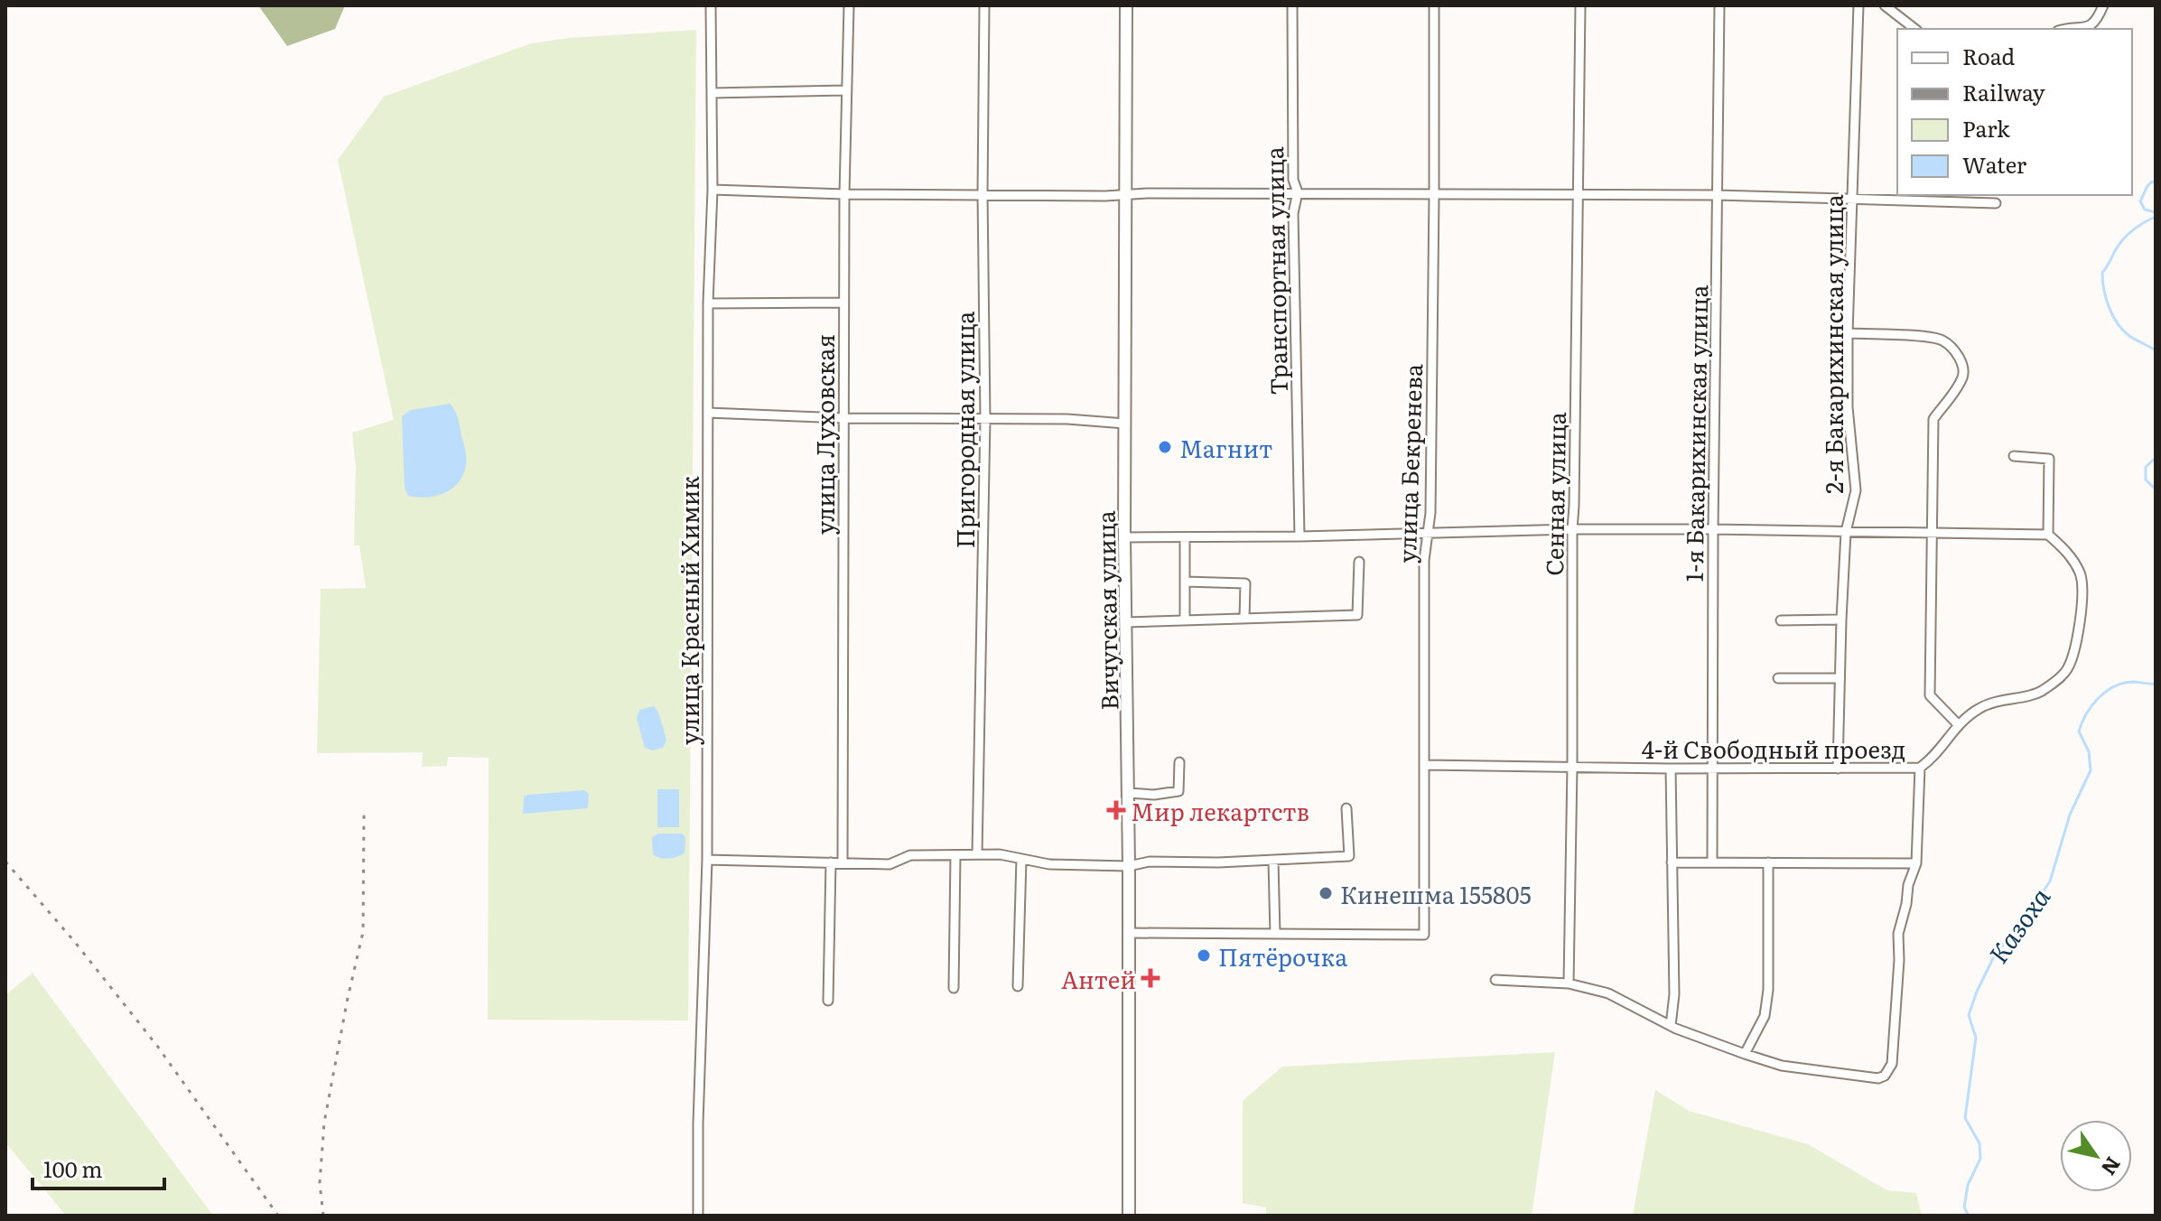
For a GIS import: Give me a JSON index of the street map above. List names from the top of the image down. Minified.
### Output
{"streets":{"main road":["Вичугская улица"],"street":["Транспортная улица","2-я Бакарихинская улица","Пригородная улица","1-я Бакарихинская улица","улица Луховская","улица Бекренева","Сенная улица","улица Красный Химик","4-й Свободный проезд"]},"crossings":[["2-я Бакарихинская улица","4-й Свободный проезд"],["1-я Бакарихинская улица","4-й Свободный проезд"],["улица Бекренева","4-й Свободный проезд"],["Сенная улица","4-й Свободный проезд"]],"water":["Казоха"],"places":{"other":["Магнит","Кинешма 155805","Пятёрочка"],"health":["Мир лекартств","Антей"]},"legend":["Road","Railway","Park","Water"],"scale_bar":"100 m","north":"bottom right"}
